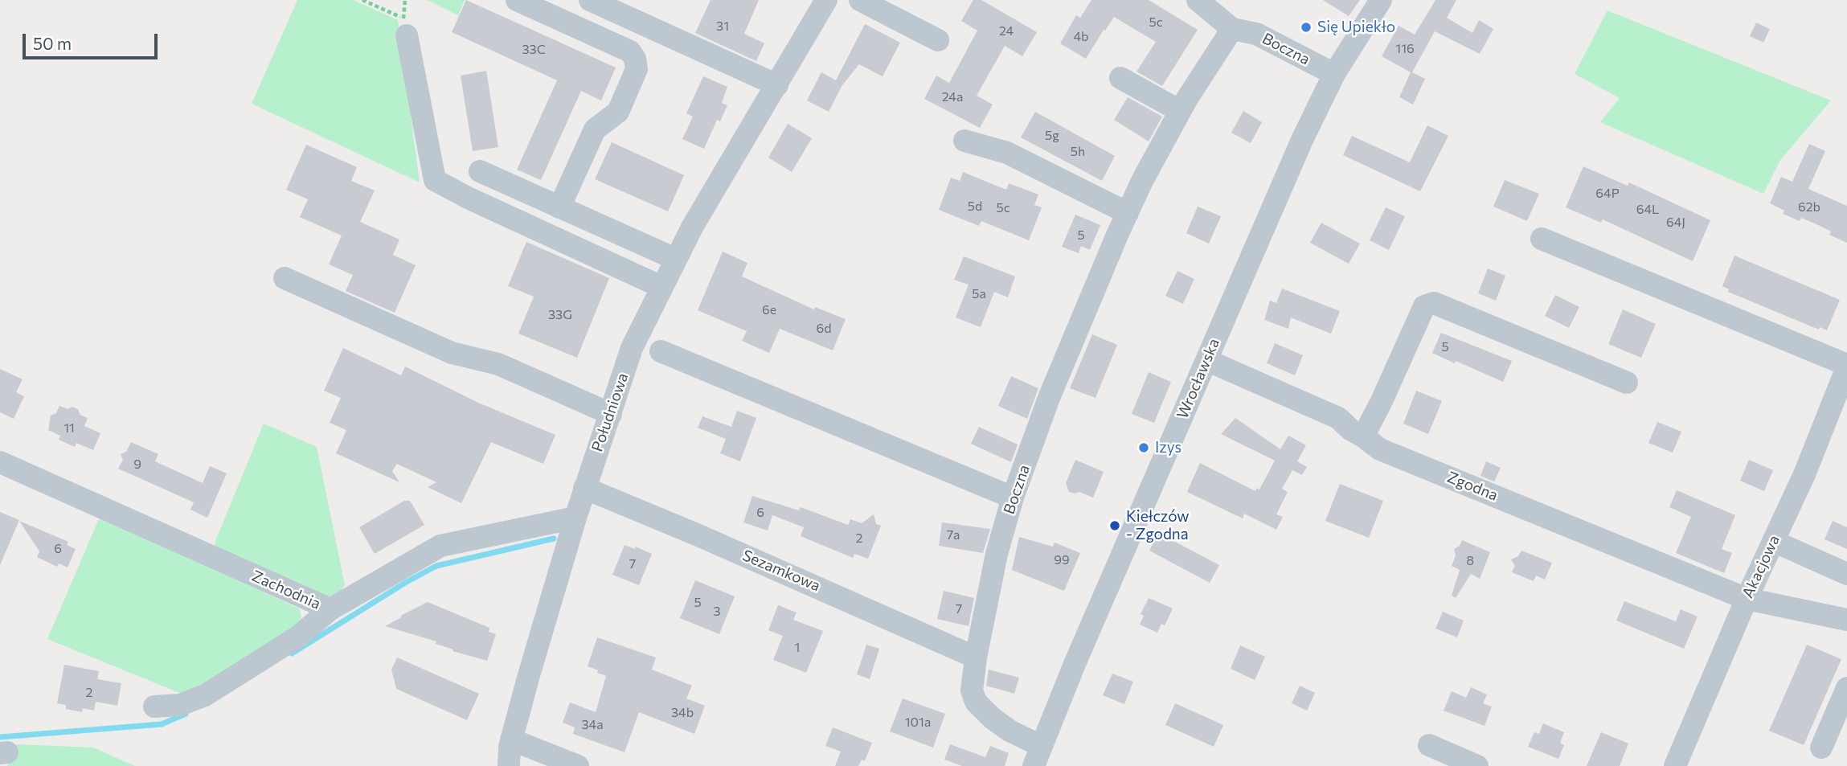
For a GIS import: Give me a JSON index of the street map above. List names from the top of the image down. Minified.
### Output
{"streets":{"street":["Boczna","Wrocławska","Południowa","Zgodna","Akacjowa","Sezamkowa","Zachodnia"]},"crossings":[["Boczna","Wrocławska"],["Boczna","Sezamkowa"],["Wrocławska","Zgodna"],["Południowa","Sezamkowa"],["Południowa","Zachodnia"],["Zgodna","Akacjowa"]],"places":["Się Upiekło","Izys","Kiełczów - Zgodna"],"house_numbers":["5c","31","24","4b","116","33C","24a","5g","5h","64P","5d","62b","5c","64L","64J","5","5a","6e","33G","6d","5","11","9","6","7a","2","6","99","8","7","5","7","3","1","2","34b","101a","34a"],"scale_bar":"50 m"}
